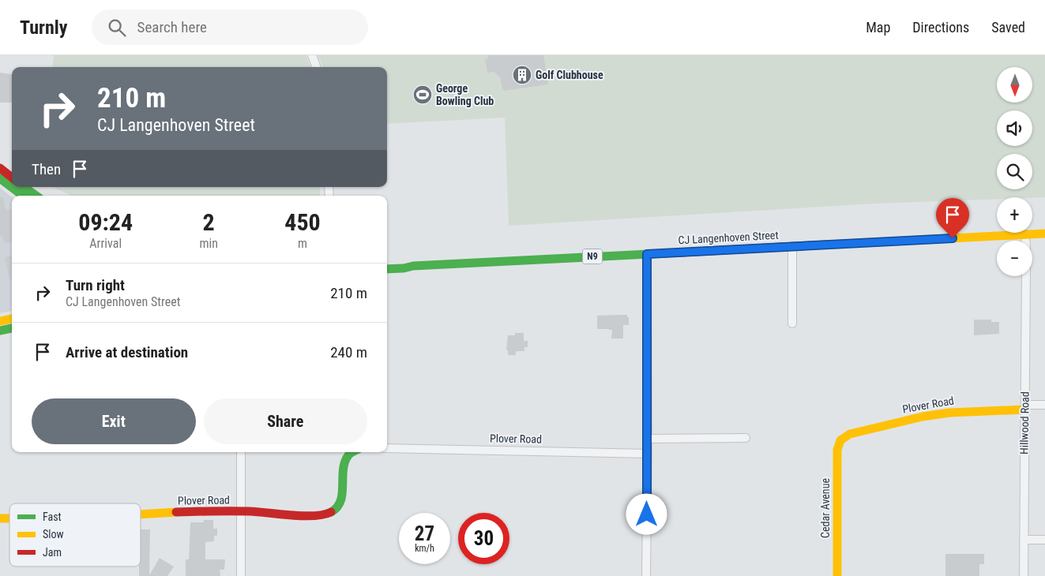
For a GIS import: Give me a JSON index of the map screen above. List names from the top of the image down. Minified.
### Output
{"streets":{"main road":["CJ Langenhoven Street","N9","Plover Road","Cedar Avenue"],"street":["Hillwood Road"]},"crossings":[["Plover Road","Hillwood Road"],["Plover Road","Cedar Avenue"]],"places":{"building":["Golf Clubhouse"],"sports":["George Bowling Club"]},"legend":["Fast","Slow","Jam"],"north":"bottom","page":{"header":"Turnly","search":"Search here","nav":["Map","Directions","Saved"],"map_buttons":["+","−"],"turn":["210 m","CJ Langenhoven Street"],"then":"Then","eta":["09:24","Arrival","2","min","450","m"],"list":[{"name":"Turn right","note":"CJ Langenhoven Street","value":"210 m"},{"name":"Arrive at destination","value":"240 m"}],"buttons":["Exit","Share"],"speed":"27 km/h","limit":"30"}}
